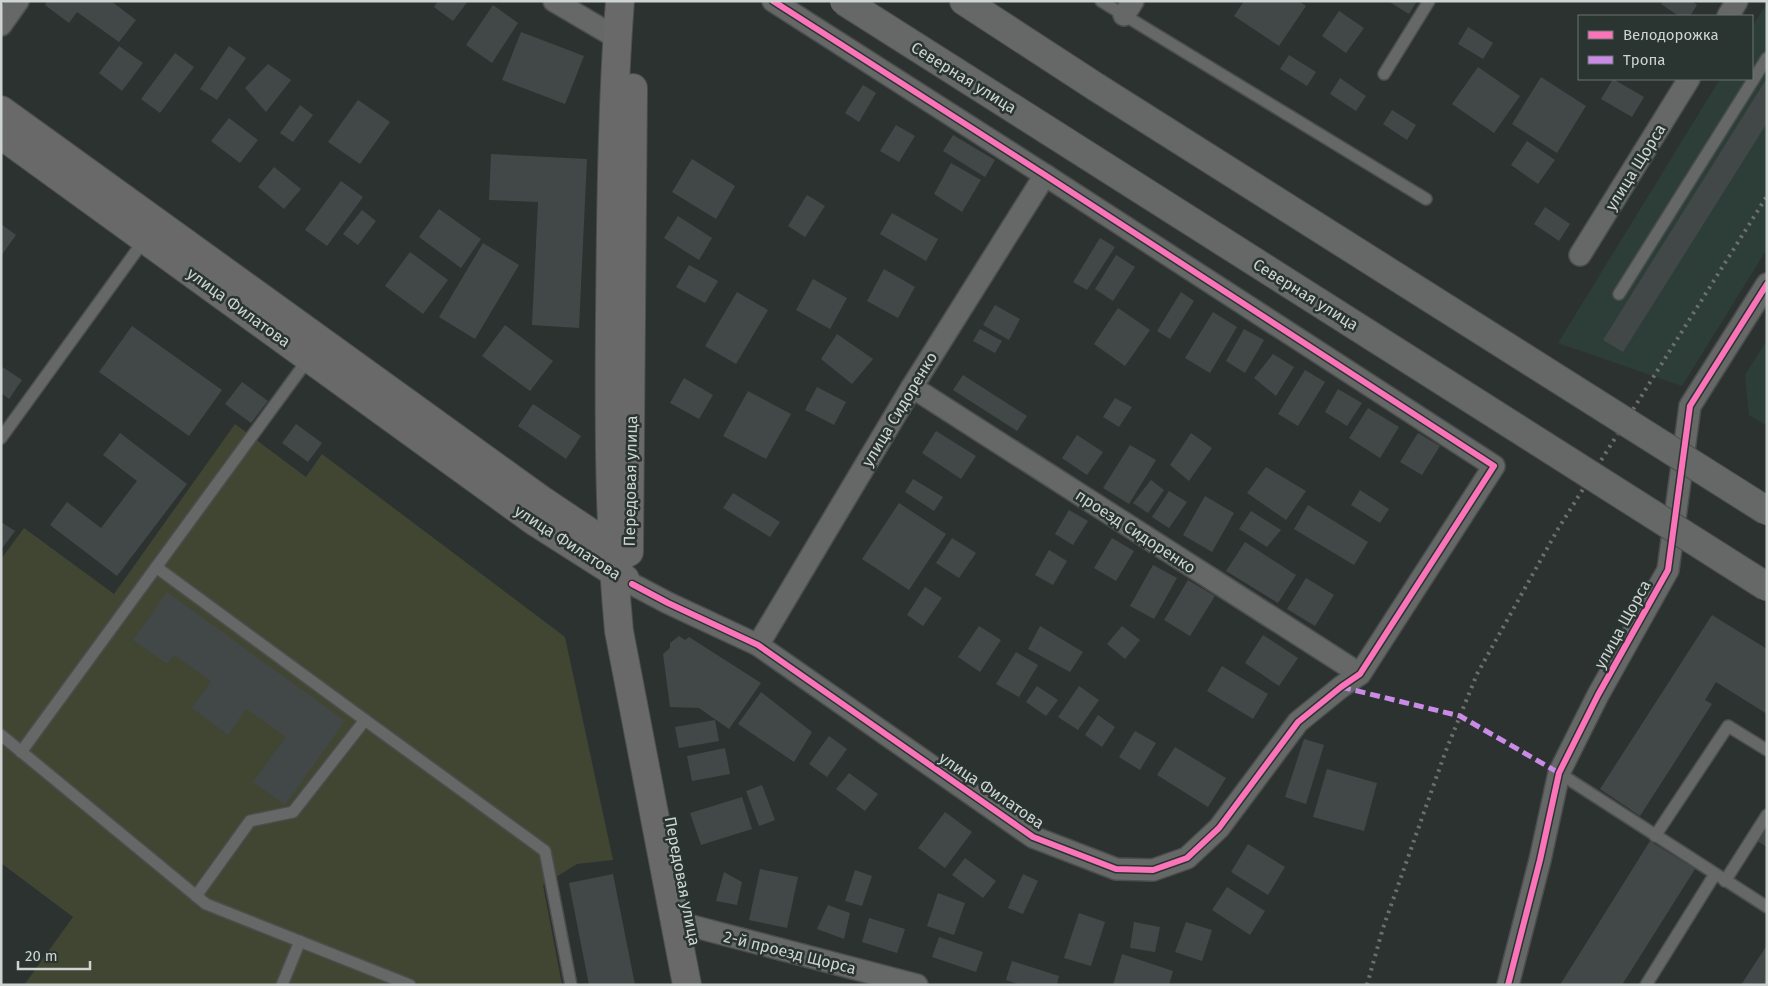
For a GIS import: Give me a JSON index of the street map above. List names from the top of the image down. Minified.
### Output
{"streets":{"main road":["Северная улица","улица Филатова","Передовая улица"],"street":["улица Щорса","улица Сидоренко","проезд Сидоренко","2-й проезд Щорса"]},"crossings":[["улица Филатова","улица Сидоренко"],["улица Филатова","Передовая улица"],["улица Филатова","проезд Сидоренко"],["улица Сидоренко","проезд Сидоренко"],["Передовая улица","2-й проезд Щорса"]],"legend":["Велодорожка","Тропа"],"scale_bar":"20 m"}
